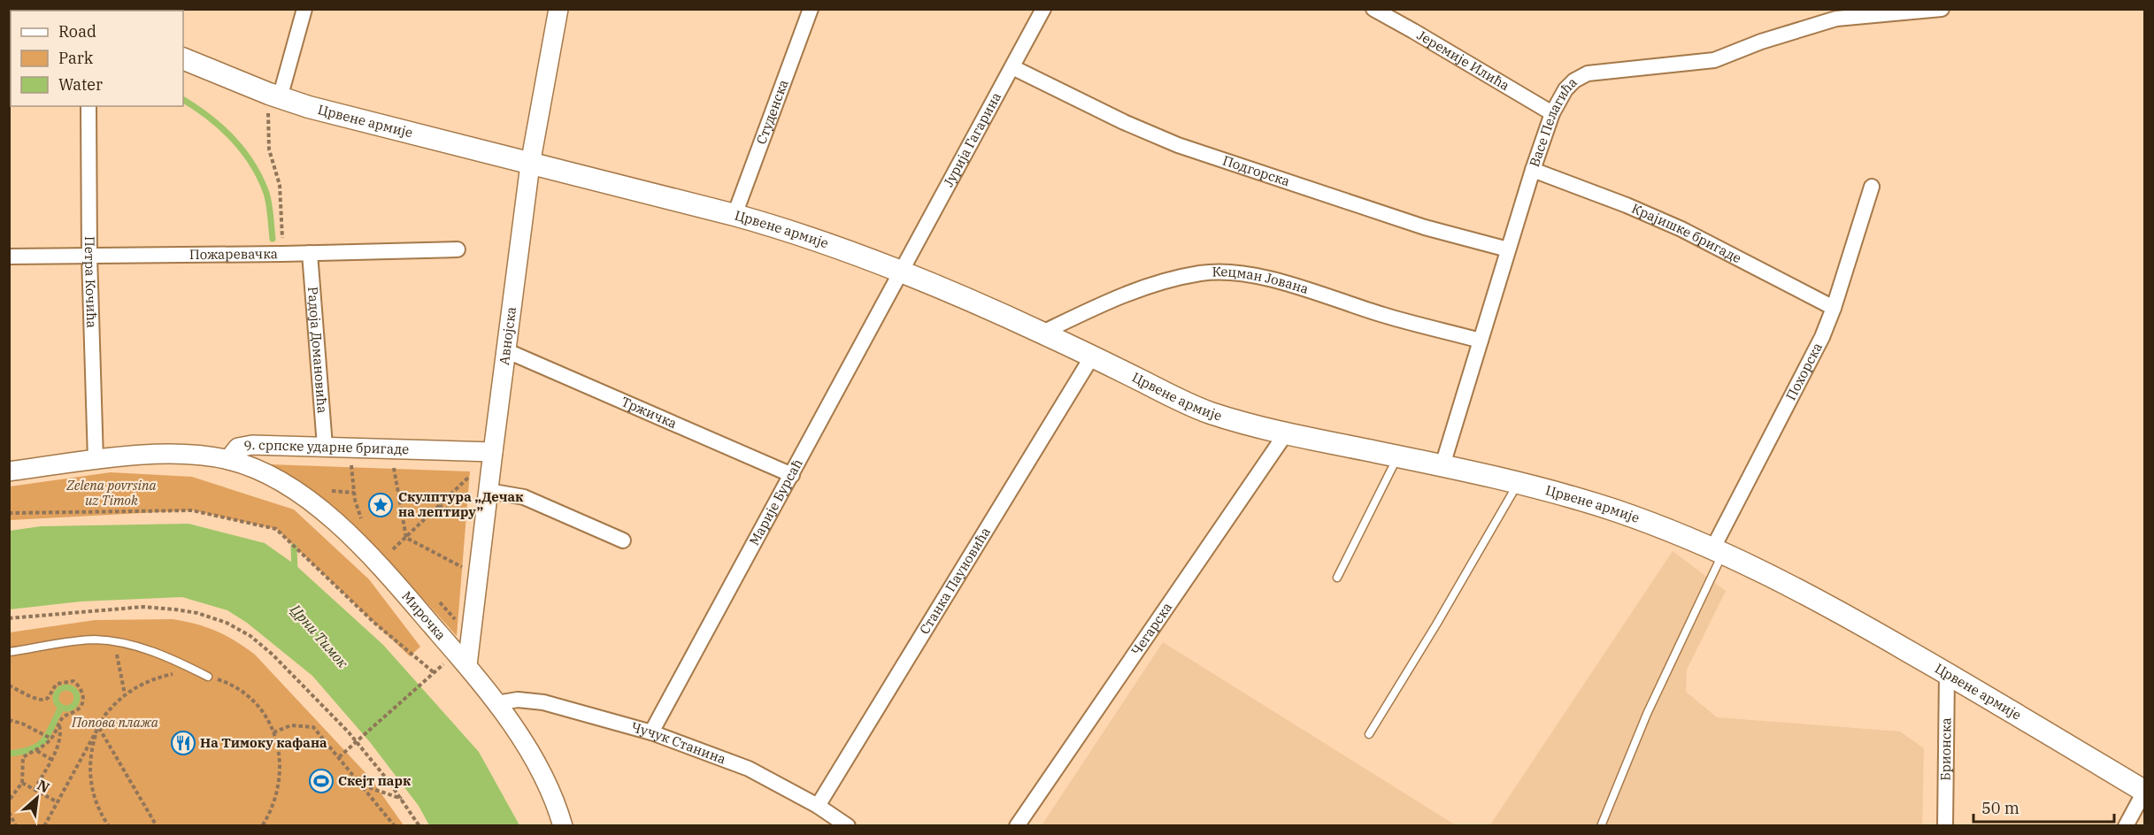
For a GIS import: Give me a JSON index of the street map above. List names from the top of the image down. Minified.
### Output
{"streets":{"main road":["Црвене армије"],"street":["Јеремије Илића","Студенска","Васе Пелагића","Јурија Гагарина","Подгорска","Крајишке бригаде","Пожаревачка","Петра Кочића","Кецман Јована","Авнојска","Радоја Домановића","Похорска","Тржичка","9. српске ударне бригаде","Марије Бурсаћ","Станка Пауновића","Мирочка","Чегарска","Чучук Станина","Брионска"]},"crossings":[["Јеремије Илића","Васе Пелагића"],["Студенска","Црвене армије"],["Црвене армије","Васе Пелагића"],["Црвене армије","Јурија Гагарина"],["Црвене армије","Кецман Јована"],["Црвене армије","Авнојска"],["Црвене армије","Похорска"],["Црвене армије","Марије Бурсаћ"],["Црвене армије","Станка Пауновића"],["Црвене армије","Чегарска"],["Црвене армије","Брионска"],["Васе Пелагића","Подгорска"],["Васе Пелагића","Крајишке бригаде"],["Васе Пелагића","Кецман Јована"],["Јурија Гагарина","Подгорска"],["Јурија Гагарина","Марије Бурсаћ"],["Крајишке бригаде","Похорска"],["Пожаревачка","Петра Кочића"],["Пожаревачка","Радоја Домановића"],["Петра Кочића","9. српске ударне бригаде"],["Авнојска","Тржичка"],["Авнојска","9. српске ударне бригаде"],["Авнојска","Мирочка"],["Радоја Домановића","9. српске ударне бригаде"],["Тржичка","Марије Бурсаћ"],["9. српске ударне бригаде","Мирочка"],["Марије Бурсаћ","Чучук Станина"],["Станка Пауновића","Чучук Станина"],["Мирочка","Чучук Станина"]],"water":["Црни Тимок"],"parks":["Zelena povrsina uz Timok","Попова плажа"],"places":{"place":["Скулптура „Дечак на лептиру”"],"restaurant":["На Тимоку кафана"],"sports":["Скејт парк"]},"legend":["Road","Park","Water"],"scale_bar":"50 m","north":"top right"}
